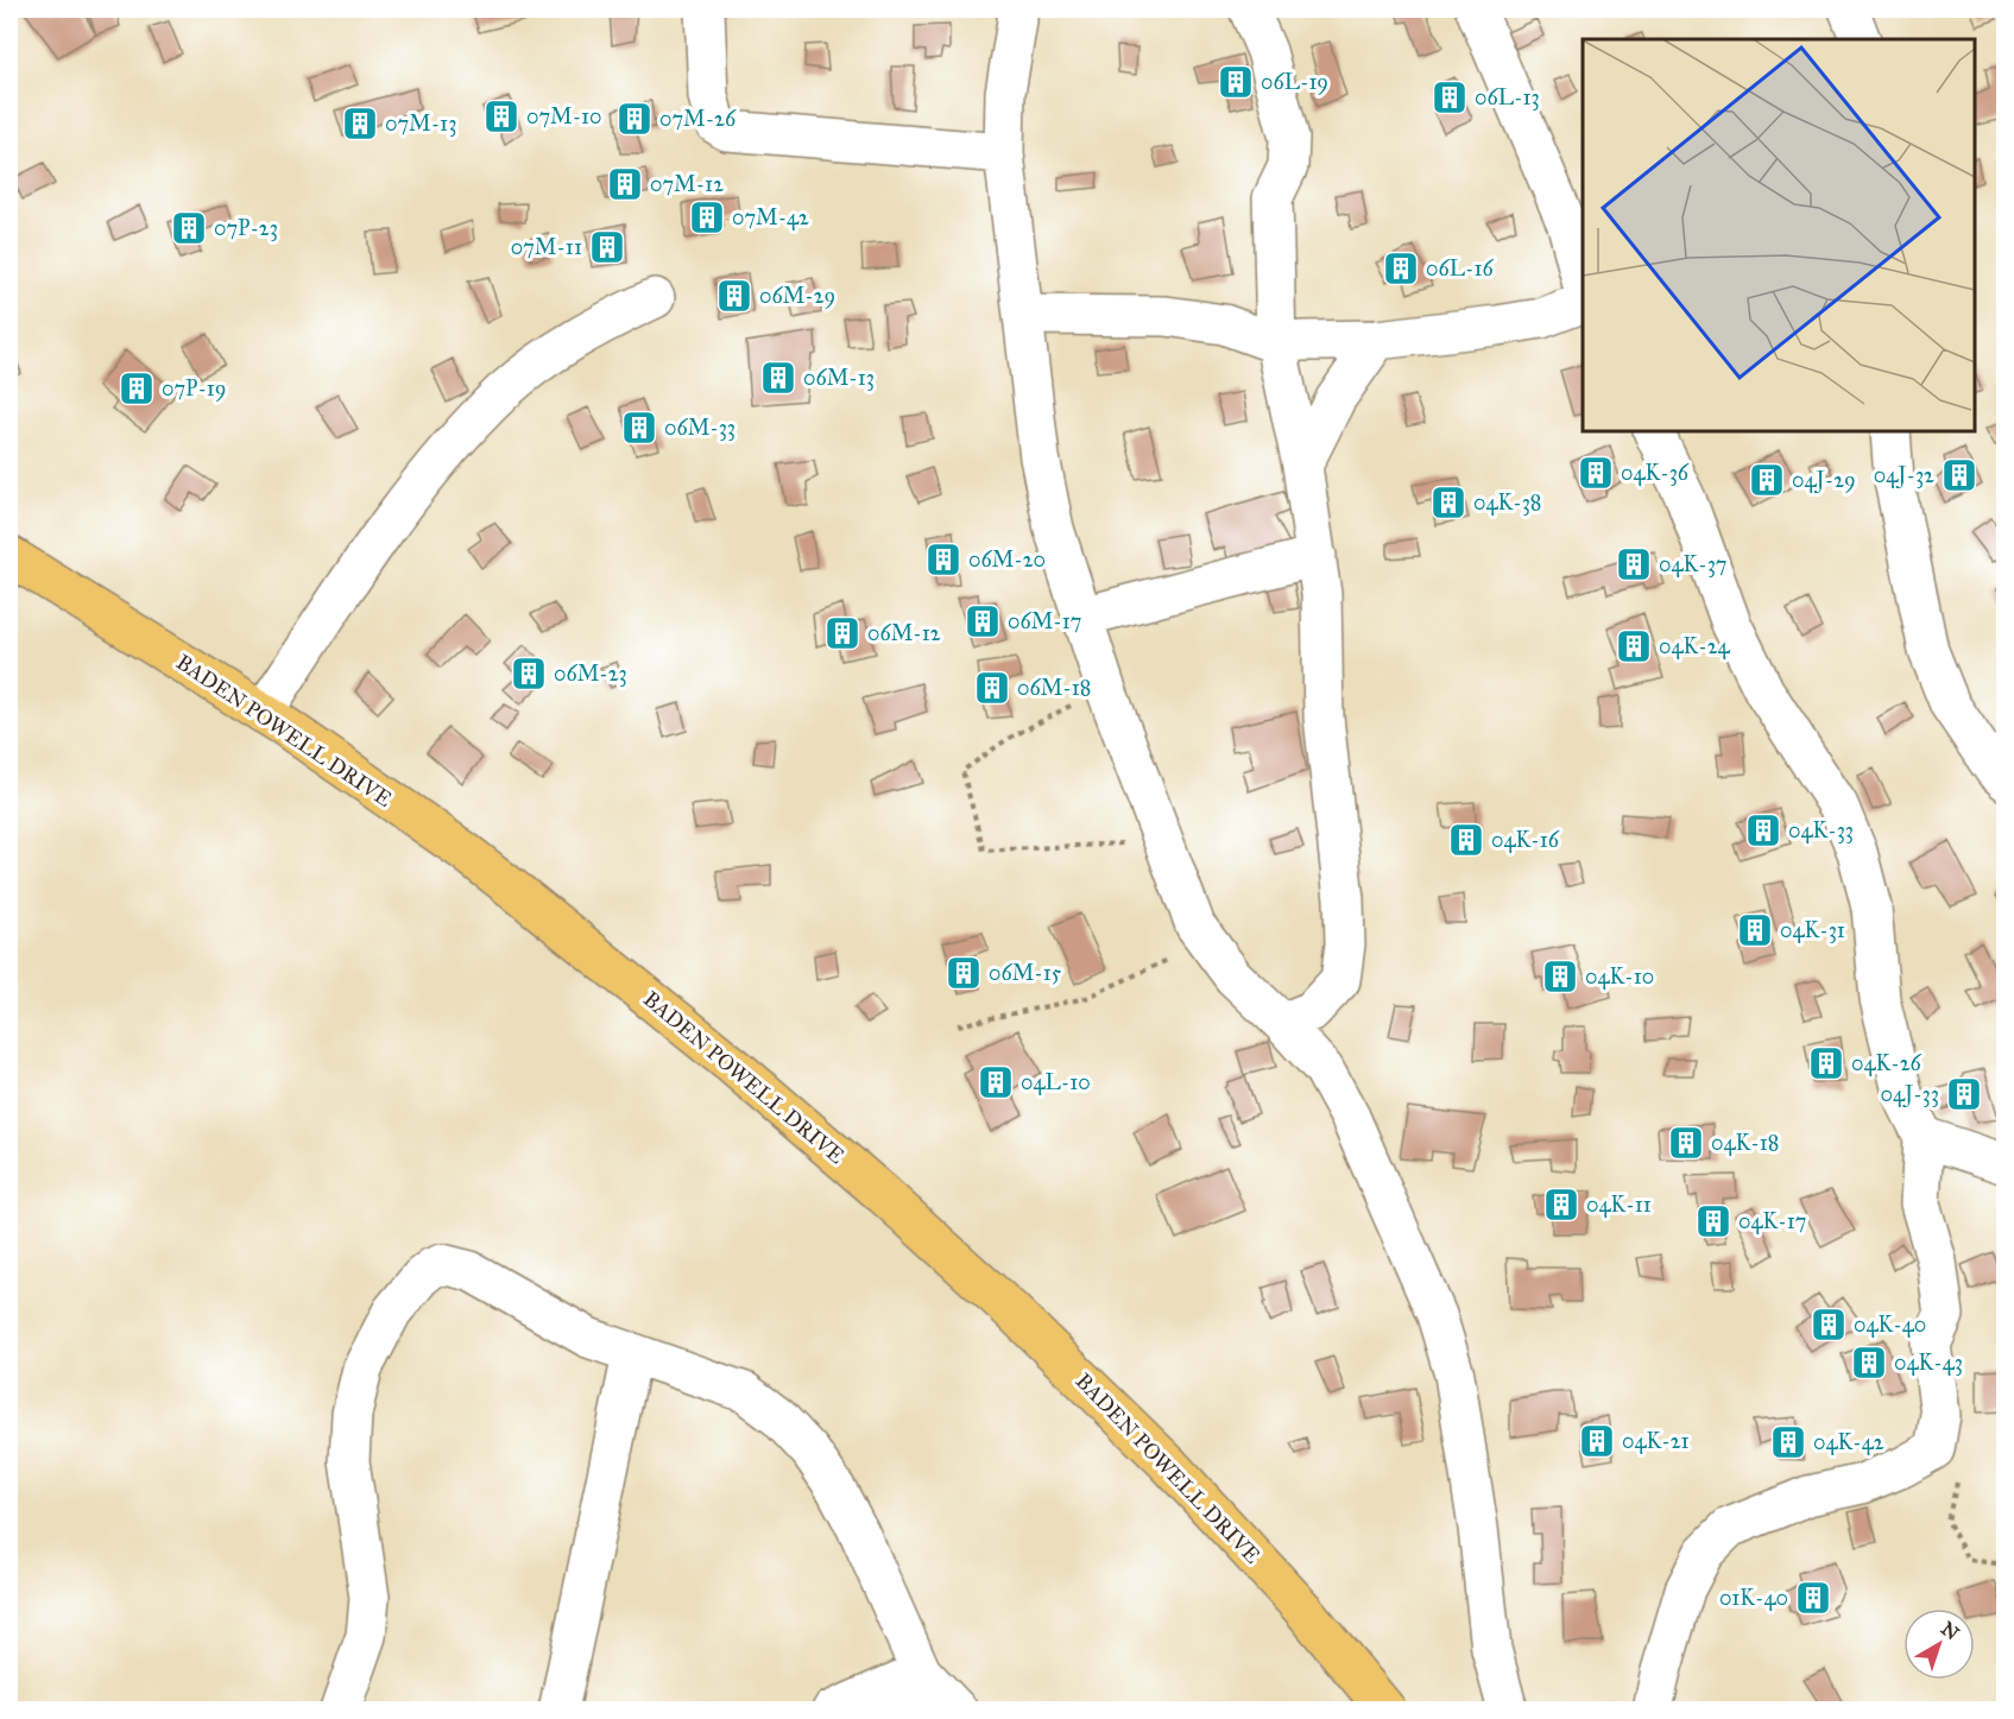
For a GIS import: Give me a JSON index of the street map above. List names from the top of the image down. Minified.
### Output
{"streets":{"main road":["BADEN POWELL DRIVE"]},"places":{"building":["06L-19","06L-13","07M-10","07M-26","07M-13","07M-12","07M-42","07P-23","07M-11","06L-16","06M-29","06M-13","07P-19","06M-33","04K-36","04J-32","04J-29","04K-38","06M-20","04K-37","06M-17","06M-12","04K-24","06M-23","06M-18","04K-33","04K-16","04K-31","06M-15","04K-10","04K-26","04L-10","04J-33","04K-18","04K-11","04K-17","04K-40","04K-43","04K-21","04K-42","01K-40"]},"north":"top right"}
